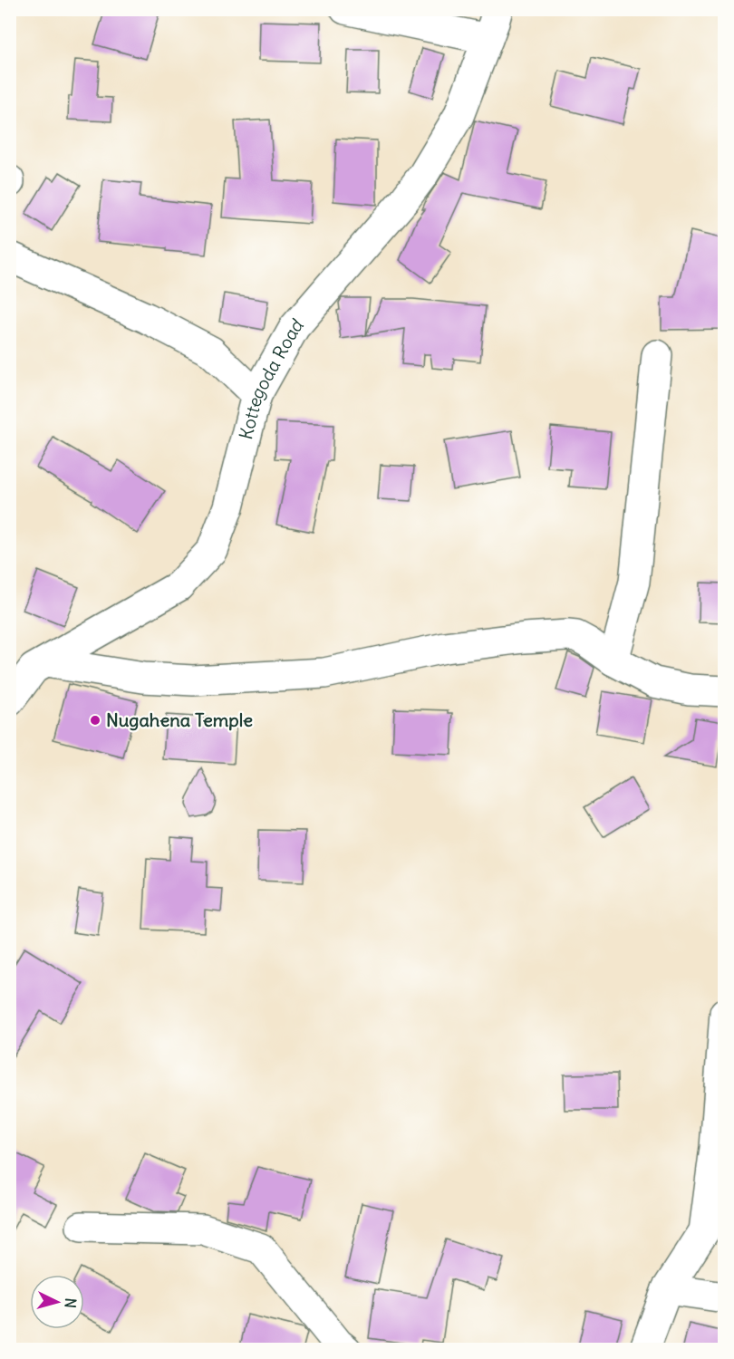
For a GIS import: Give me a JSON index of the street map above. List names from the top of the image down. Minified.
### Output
{"streets":{"street":["Kottegoda Road"]},"places":["Nugahena Temple"],"north":"right"}
